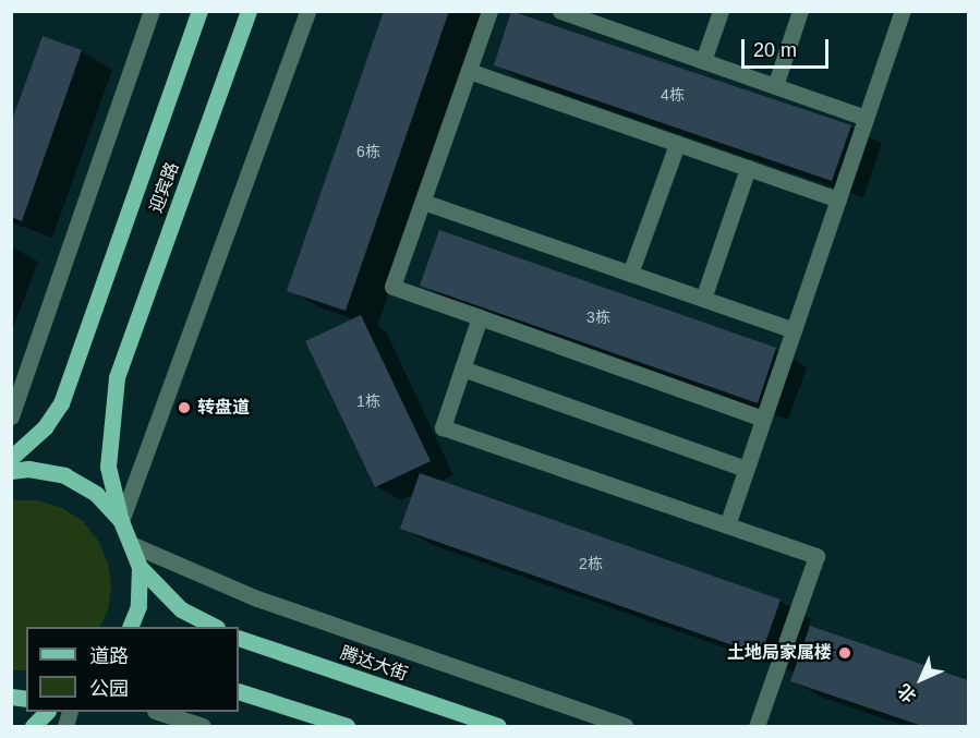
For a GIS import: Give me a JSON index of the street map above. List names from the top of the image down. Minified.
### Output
{"streets":{"main road":["迎宾路","腾达大街"]},"places":["转盘道","土地局家属楼"],"house_numbers":["4栋","6栋","3栋","1栋","2栋"],"legend":["道路","公园"],"scale_bar":"20 m","north":"bottom left"}
